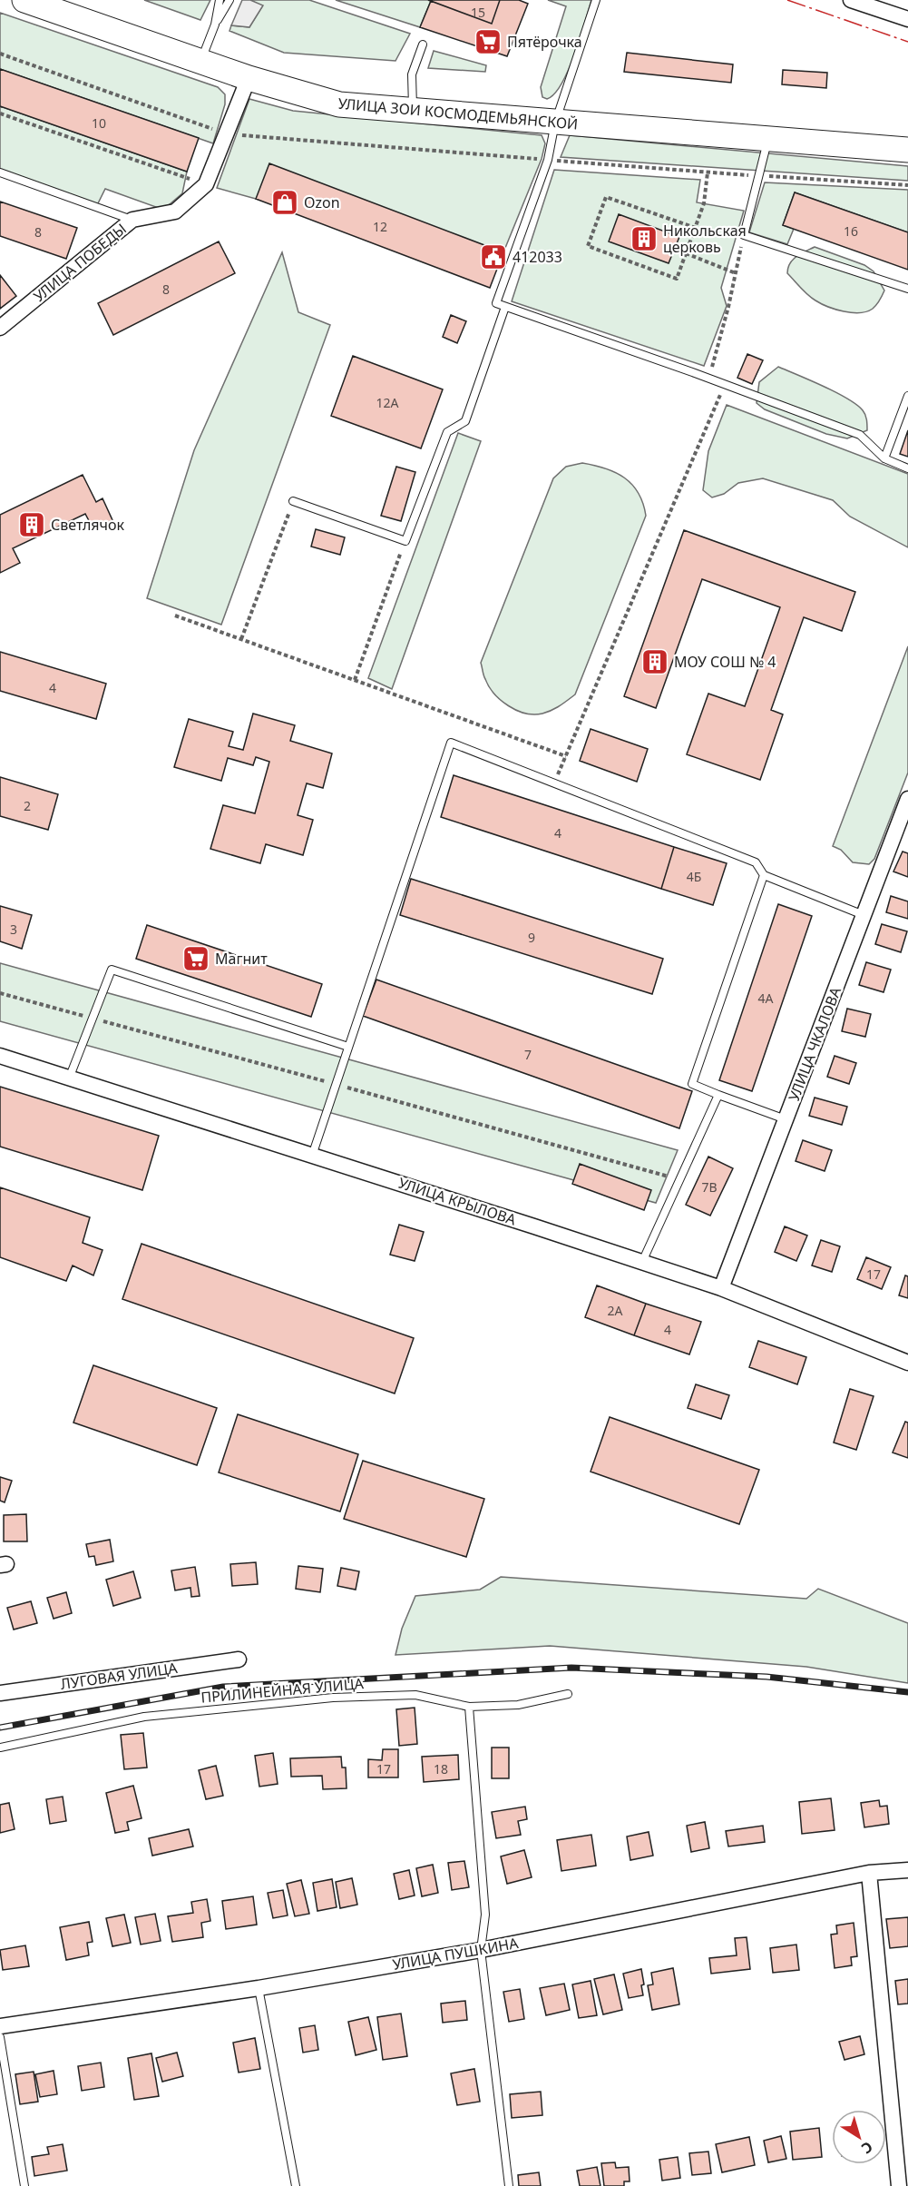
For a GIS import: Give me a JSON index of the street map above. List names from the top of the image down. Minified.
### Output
{"streets":{"main road":["УЛИЦА ЗОИ КОСМОДЕМЬЯНСКОЙ"],"street":["УЛИЦА ПОБЕДЫ","УЛИЦА ЧКАЛОВА","УЛИЦА КРЫЛОВА","ЛУГОВАЯ УЛИЦА","УЛИЦА ПУШКИНА"],"lane":["ПРИЛИНЕЙНАЯ УЛИЦА"]},"crossings":[["УЛИЦА ЗОИ КОСМОДЕМЬЯНСКОЙ","УЛИЦА ПОБЕДЫ"],["УЛИЦА ЧКАЛОВА","УЛИЦА КРЫЛОВА"]],"places":{"supermarket":["Пятёрочка","Магнит"],"shop":["Ozon"],"building":["Никольская церковь","Светлячок","МОУ СОШ № 4"],"public building":["412033"]},"house_numbers":["15","10","12","16","8","8","12А","4","2","4","4Б","3","9","4А","7","7В","17","2А","4","17","18"],"north":"bottom right"}
